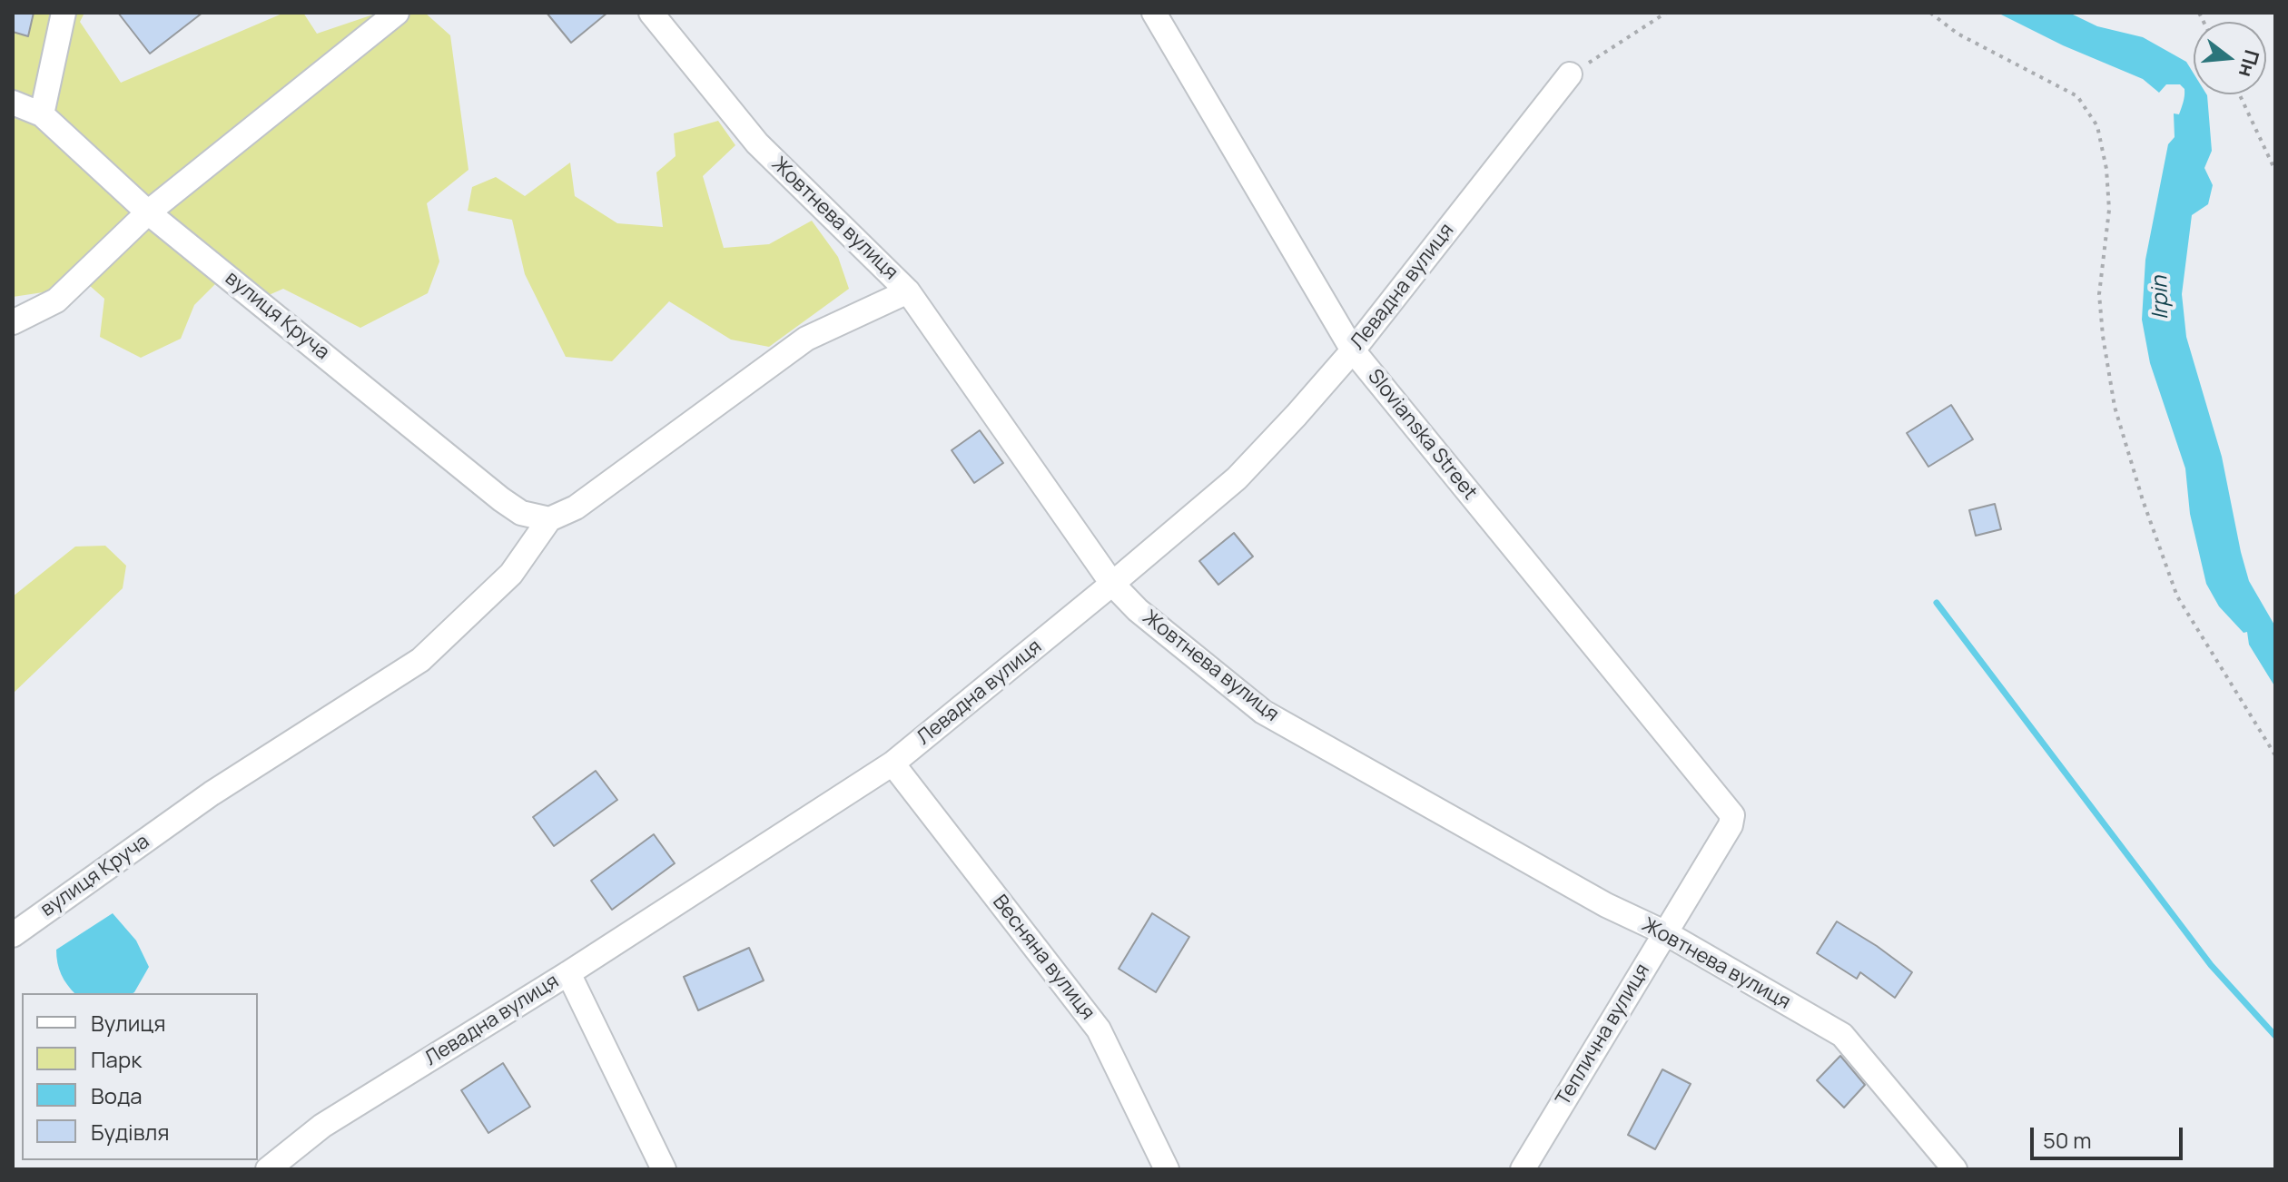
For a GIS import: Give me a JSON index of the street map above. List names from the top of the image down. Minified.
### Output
{"streets":{"street":["Жовтнева вулиця","Левадна вулиця","вулиця Круча","Slovianska Street","Весняна вулиця","Теплична вулиця"]},"crossings":[["Жовтнева вулиця","Левадна вулиця"],["Жовтнева вулиця","вулиця Круча"],["Жовтнева вулиця","Теплична вулиця"],["Левадна вулиця","Slovianska Street"],["Левадна вулиця","Весняна вулиця"],["Slovianska Street","Теплична вулиця"]],"water":["Irpin"],"legend":["Вулиця","Парк","Вода","Будівля"],"scale_bar":"50 m","north":"right"}
